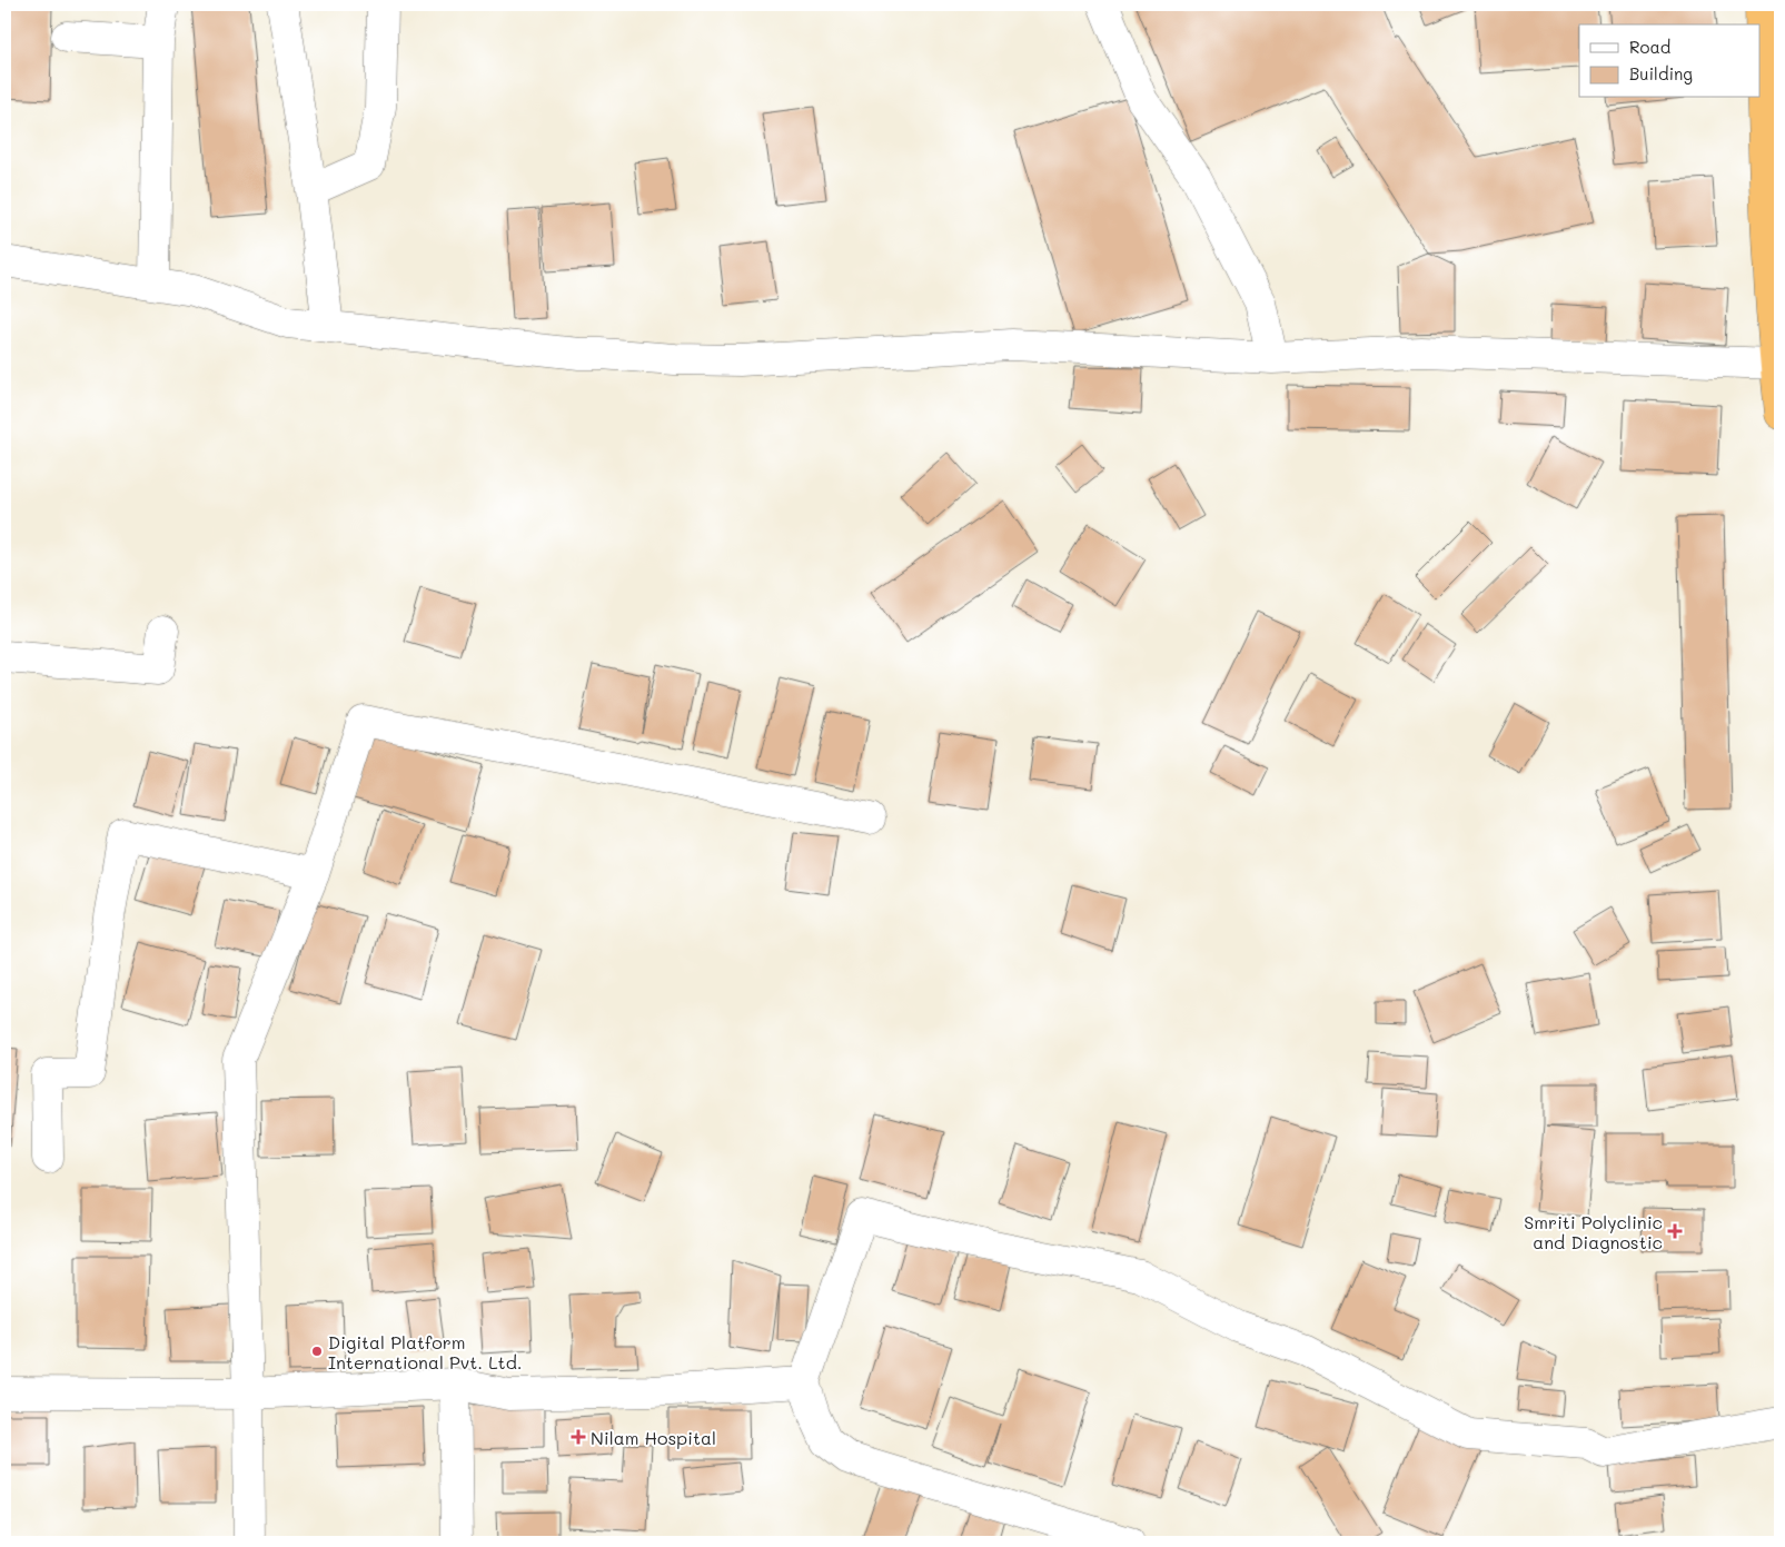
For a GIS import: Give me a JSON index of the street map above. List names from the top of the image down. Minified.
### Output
{"places":{"health":["Smriti Polyclinic and Diagnostic","Nilam Hospital"],"other":["Digital Platform International Pvt. Ltd."]},"legend":["Road","Building"]}
